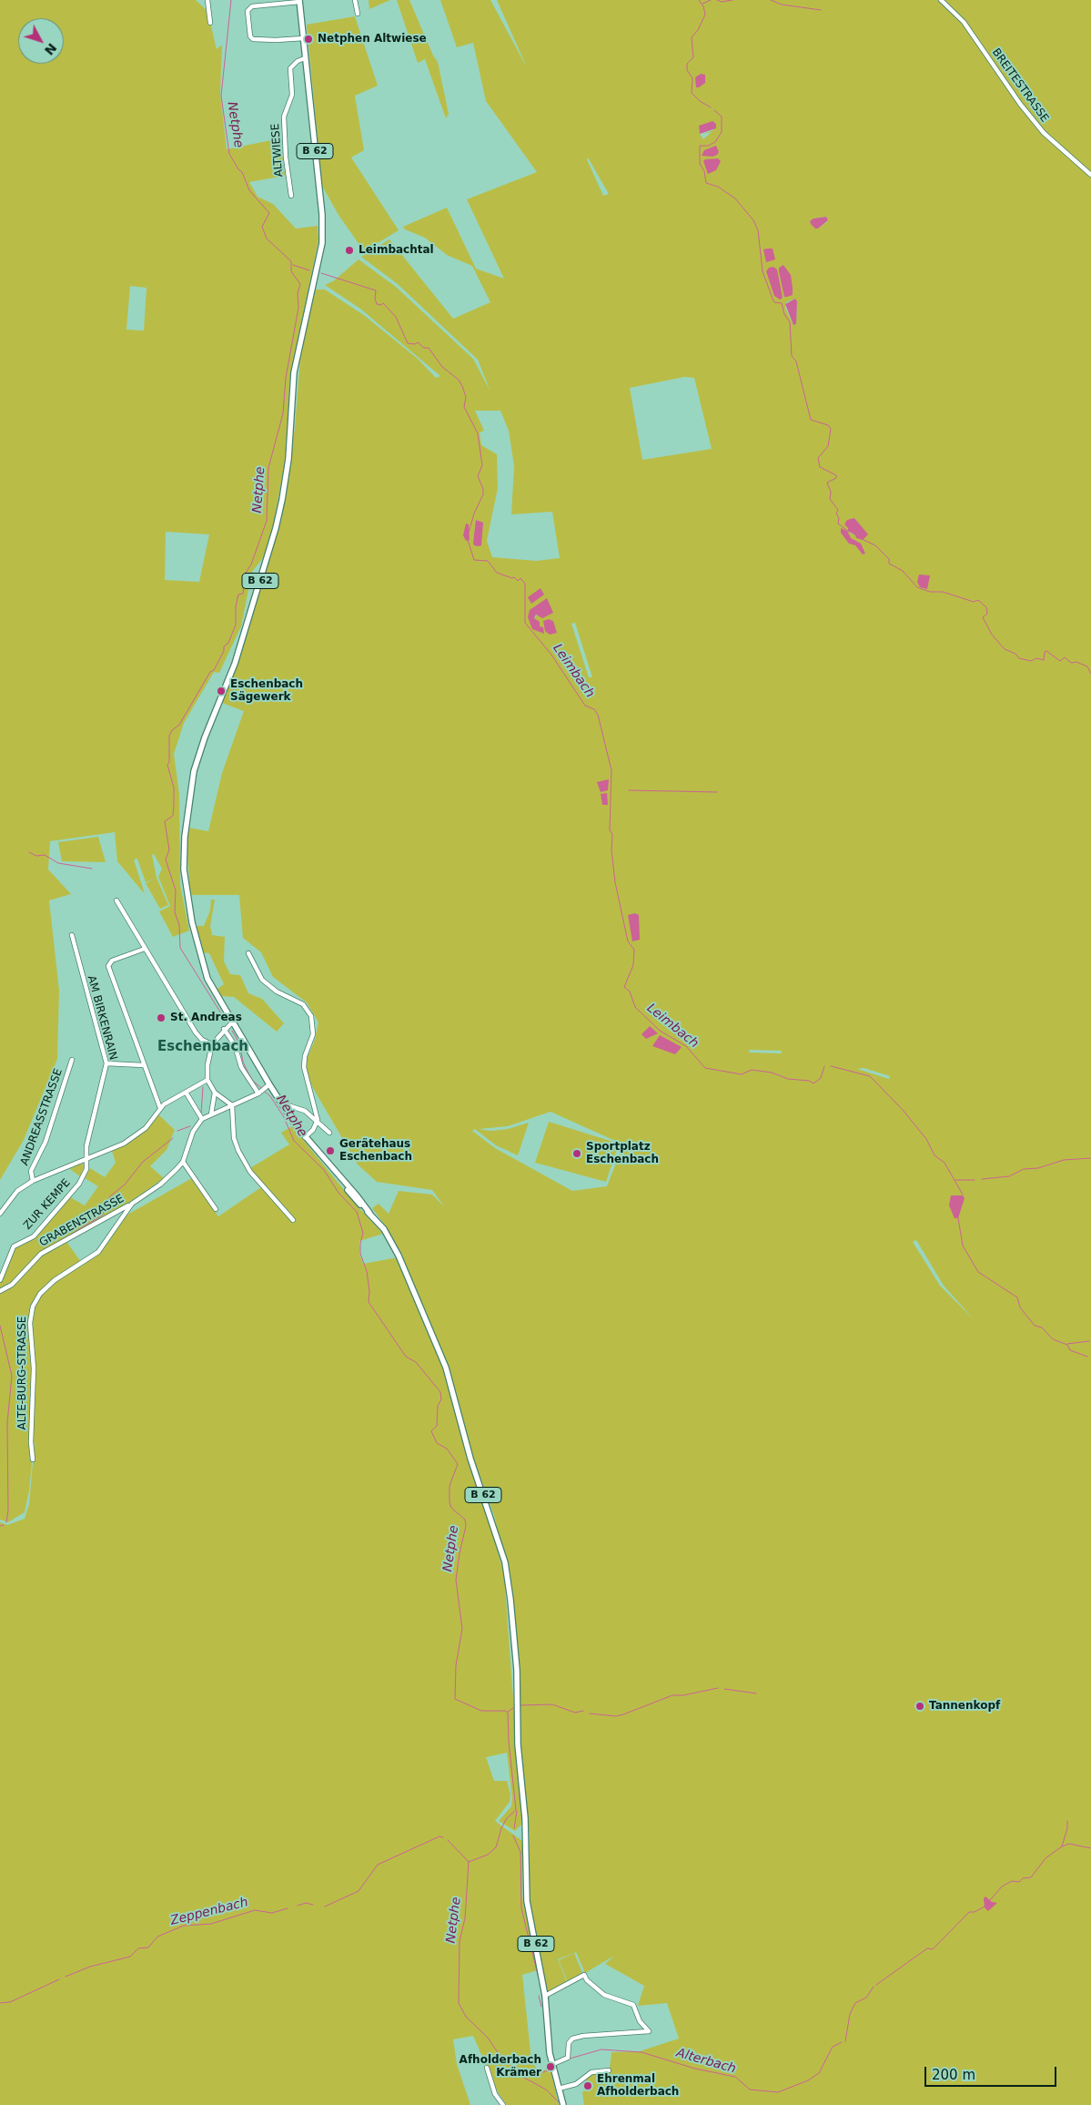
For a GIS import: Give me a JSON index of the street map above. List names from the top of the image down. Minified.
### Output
{"streets":{"main road":["B 62"],"street":["BREITESTRASSE","ALTWIESE","AM BIRKENRAIN","ANDREASSTRASSE","ZUR KEMPE","GRABENSTRASSE","ALTE-BURG-STRASSE"]},"crossings":[["ALTWIESE","B 62"],["AM BIRKENRAIN","ZUR KEMPE"],["GRABENSTRASSE","ALTE-BURG-STRASSE"]],"districts":["Eschenbach"],"water":["Netphe","Leimbach","Zeppenbach","Alterbach"],"places":["Netphen Altwiese","Leimbachtal","Eschenbach Sägewerk","St. Andreas","Gerätehaus Eschenbach","Sportplatz Eschenbach","Tannenkopf","Afholderbach Krämer","Ehrenmal Afholderbach"],"scale_bar":"200 m","north":"bottom right"}
